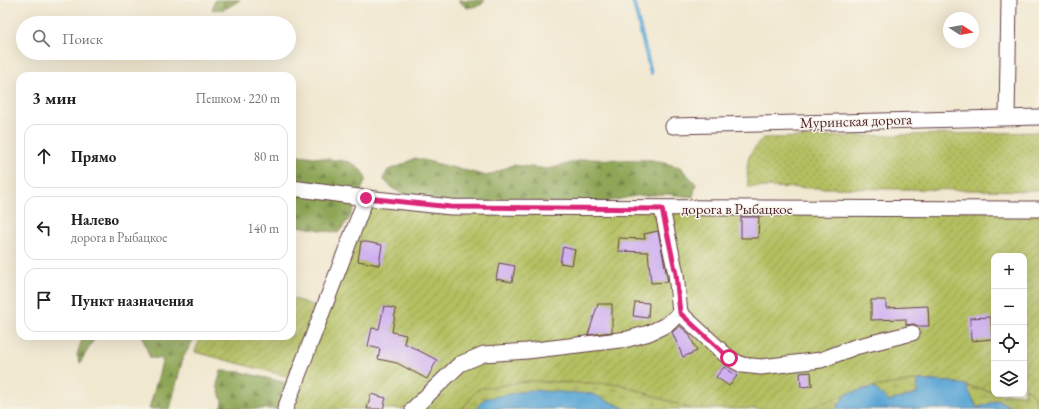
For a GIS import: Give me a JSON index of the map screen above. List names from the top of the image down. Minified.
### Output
{"streets":{"street":["Муринская дорога","дорога в Рыбацкое"]},"north":"right","page":{"search":"Поиск","heading":["3 мин","Пешком · 220 m"],"list":[["Прямо","80 m"],["Налево","дорога в Рыбацкое","140 m"],"Пункт назначения"],"map_buttons":["+","−"]}}
